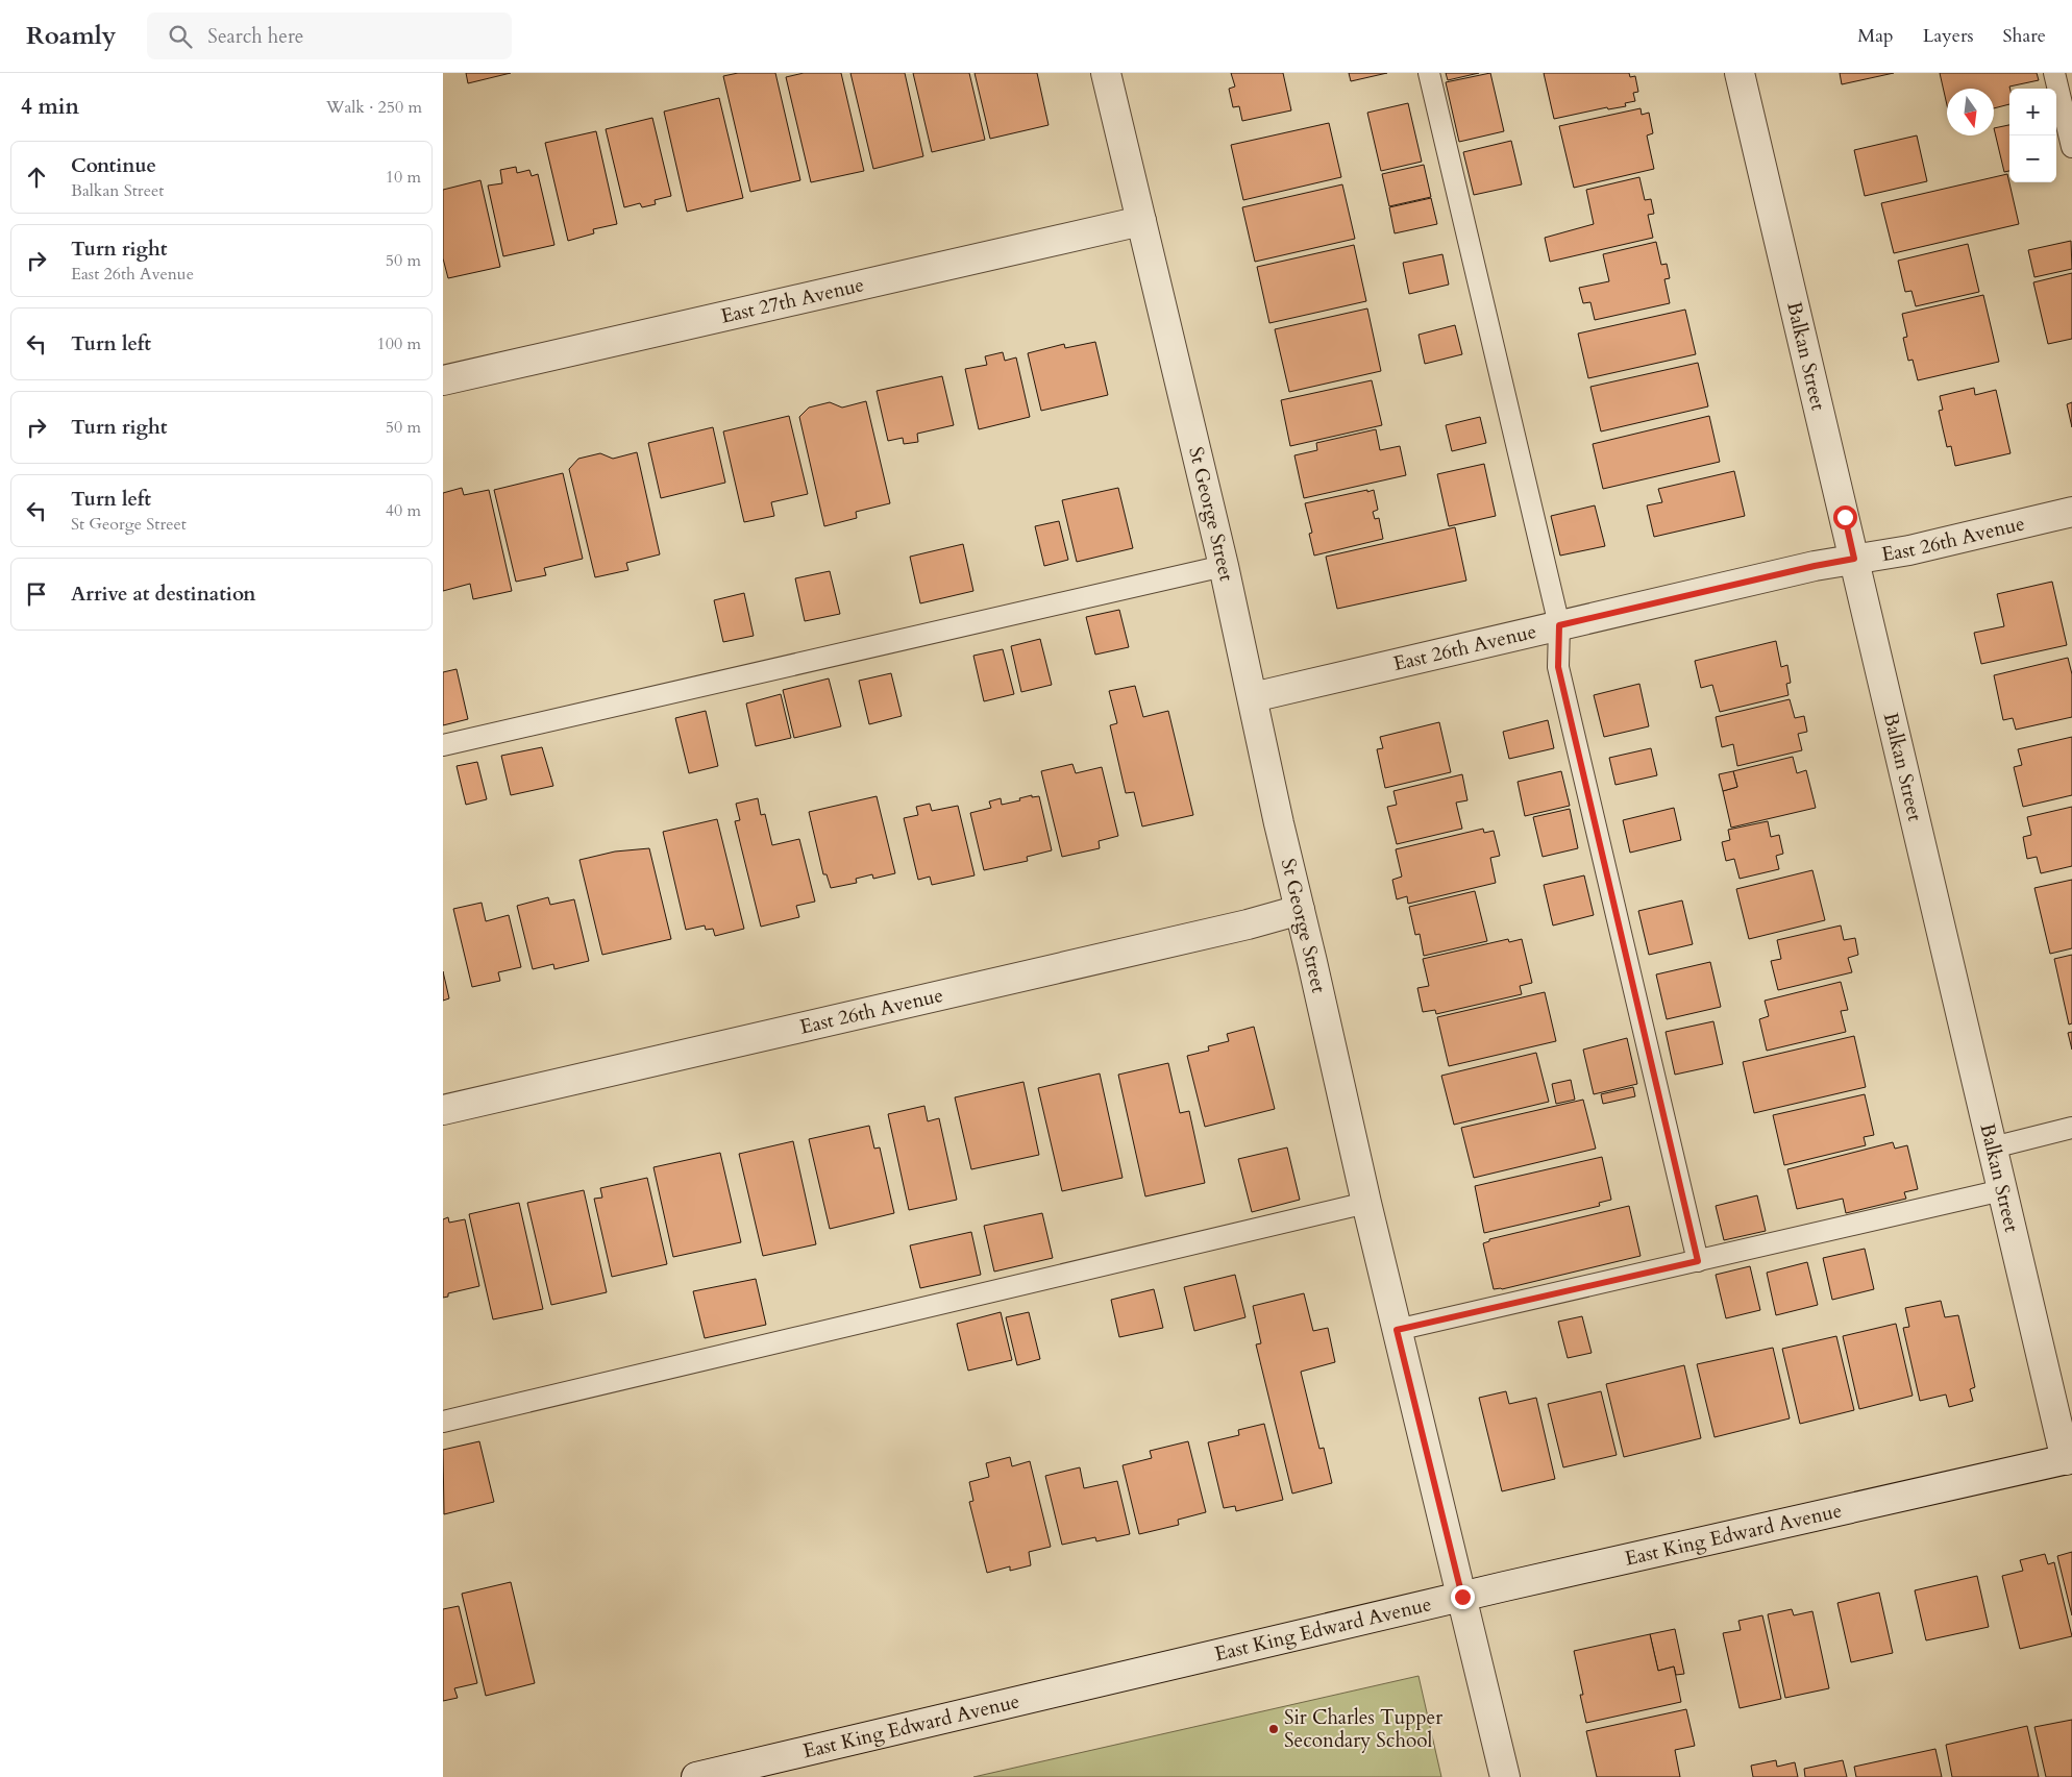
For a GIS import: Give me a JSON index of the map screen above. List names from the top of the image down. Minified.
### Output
{"streets":{"street":["East 27th Avenue","Balkan Street","St George Street","East 26th Avenue","East King Edward Avenue"]},"crossings":[["East 27th Avenue","St George Street"],["Balkan Street","East 26th Avenue"],["Balkan Street","East King Edward Avenue"],["St George Street","East 26th Avenue"],["St George Street","East King Edward Avenue"]],"places":["Sir Charles Tupper Secondary School"],"north":"bottom","page":{"header":"Roamly","search":"Search here","nav":["Map","Layers","Share"],"heading":["4 min","Walk · 250 m"],"map_buttons":["+","−"],"list":[["Continue","Balkan Street","10 m"],["Turn right","East 26th Avenue","50 m"],["Turn left","100 m"],["Turn right","50 m"],["Turn left","St George Street","40 m"],"Arrive at destination"]}}
